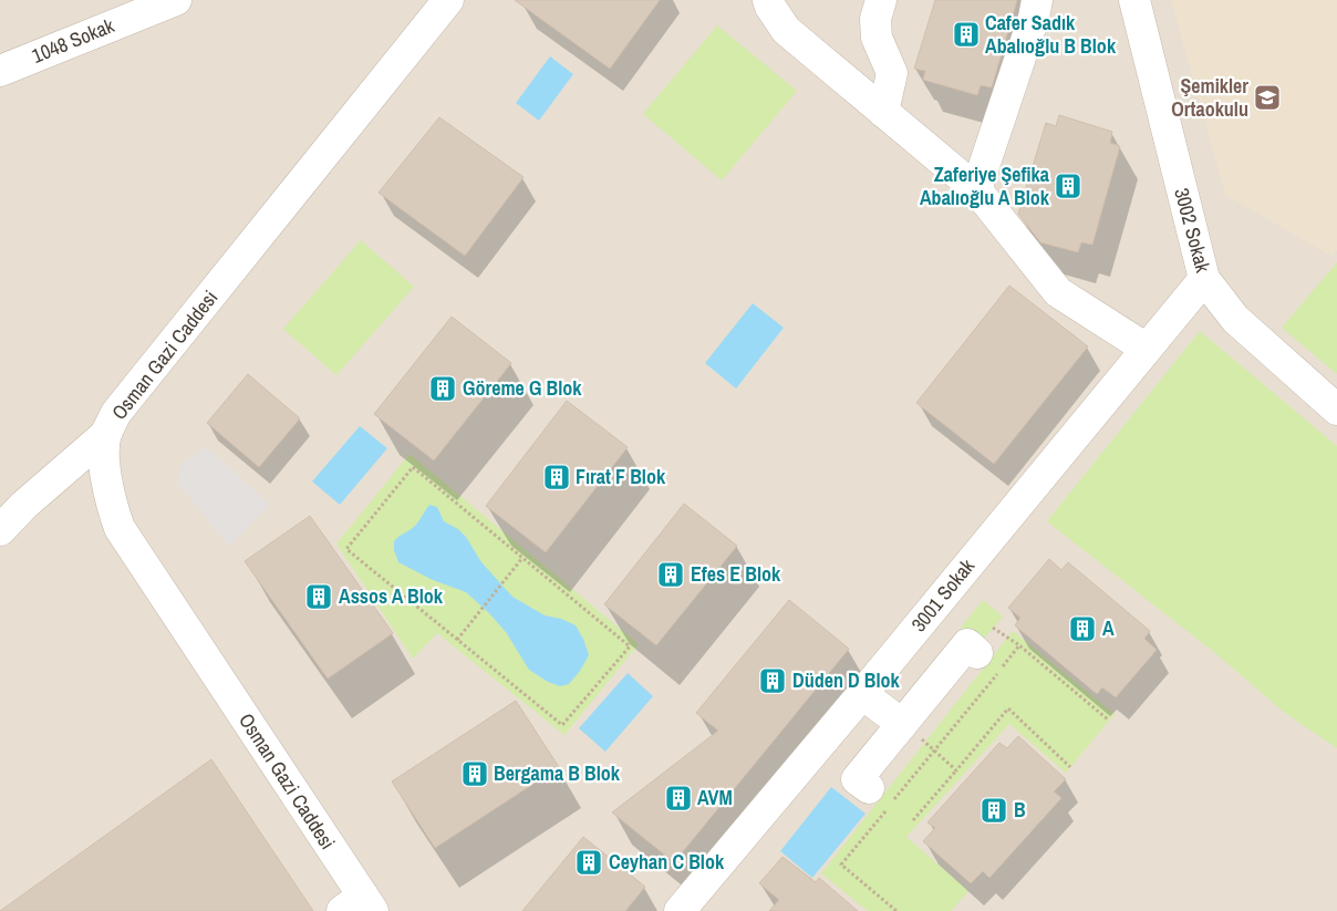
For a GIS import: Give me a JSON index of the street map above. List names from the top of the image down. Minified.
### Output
{"streets":{"street":["1048 Sokak","3002 Sokak","Osman Gazi Caddesi","3001 Sokak"]},"crossings":[["3002 Sokak","3001 Sokak"]],"places":{"building":["Cafer Sadık Abalıoğlu B Blok","Zaferiye Şefika Abalıoğlu A Blok","Göreme G Blok","Fırat F Blok","Efes E Blok","Assos A Blok","A","Düden D Blok","Bergama B Blok","AVM","B","Ceyhan C Blok"],"school or university":["Şemikler Ortaokulu"]}}
